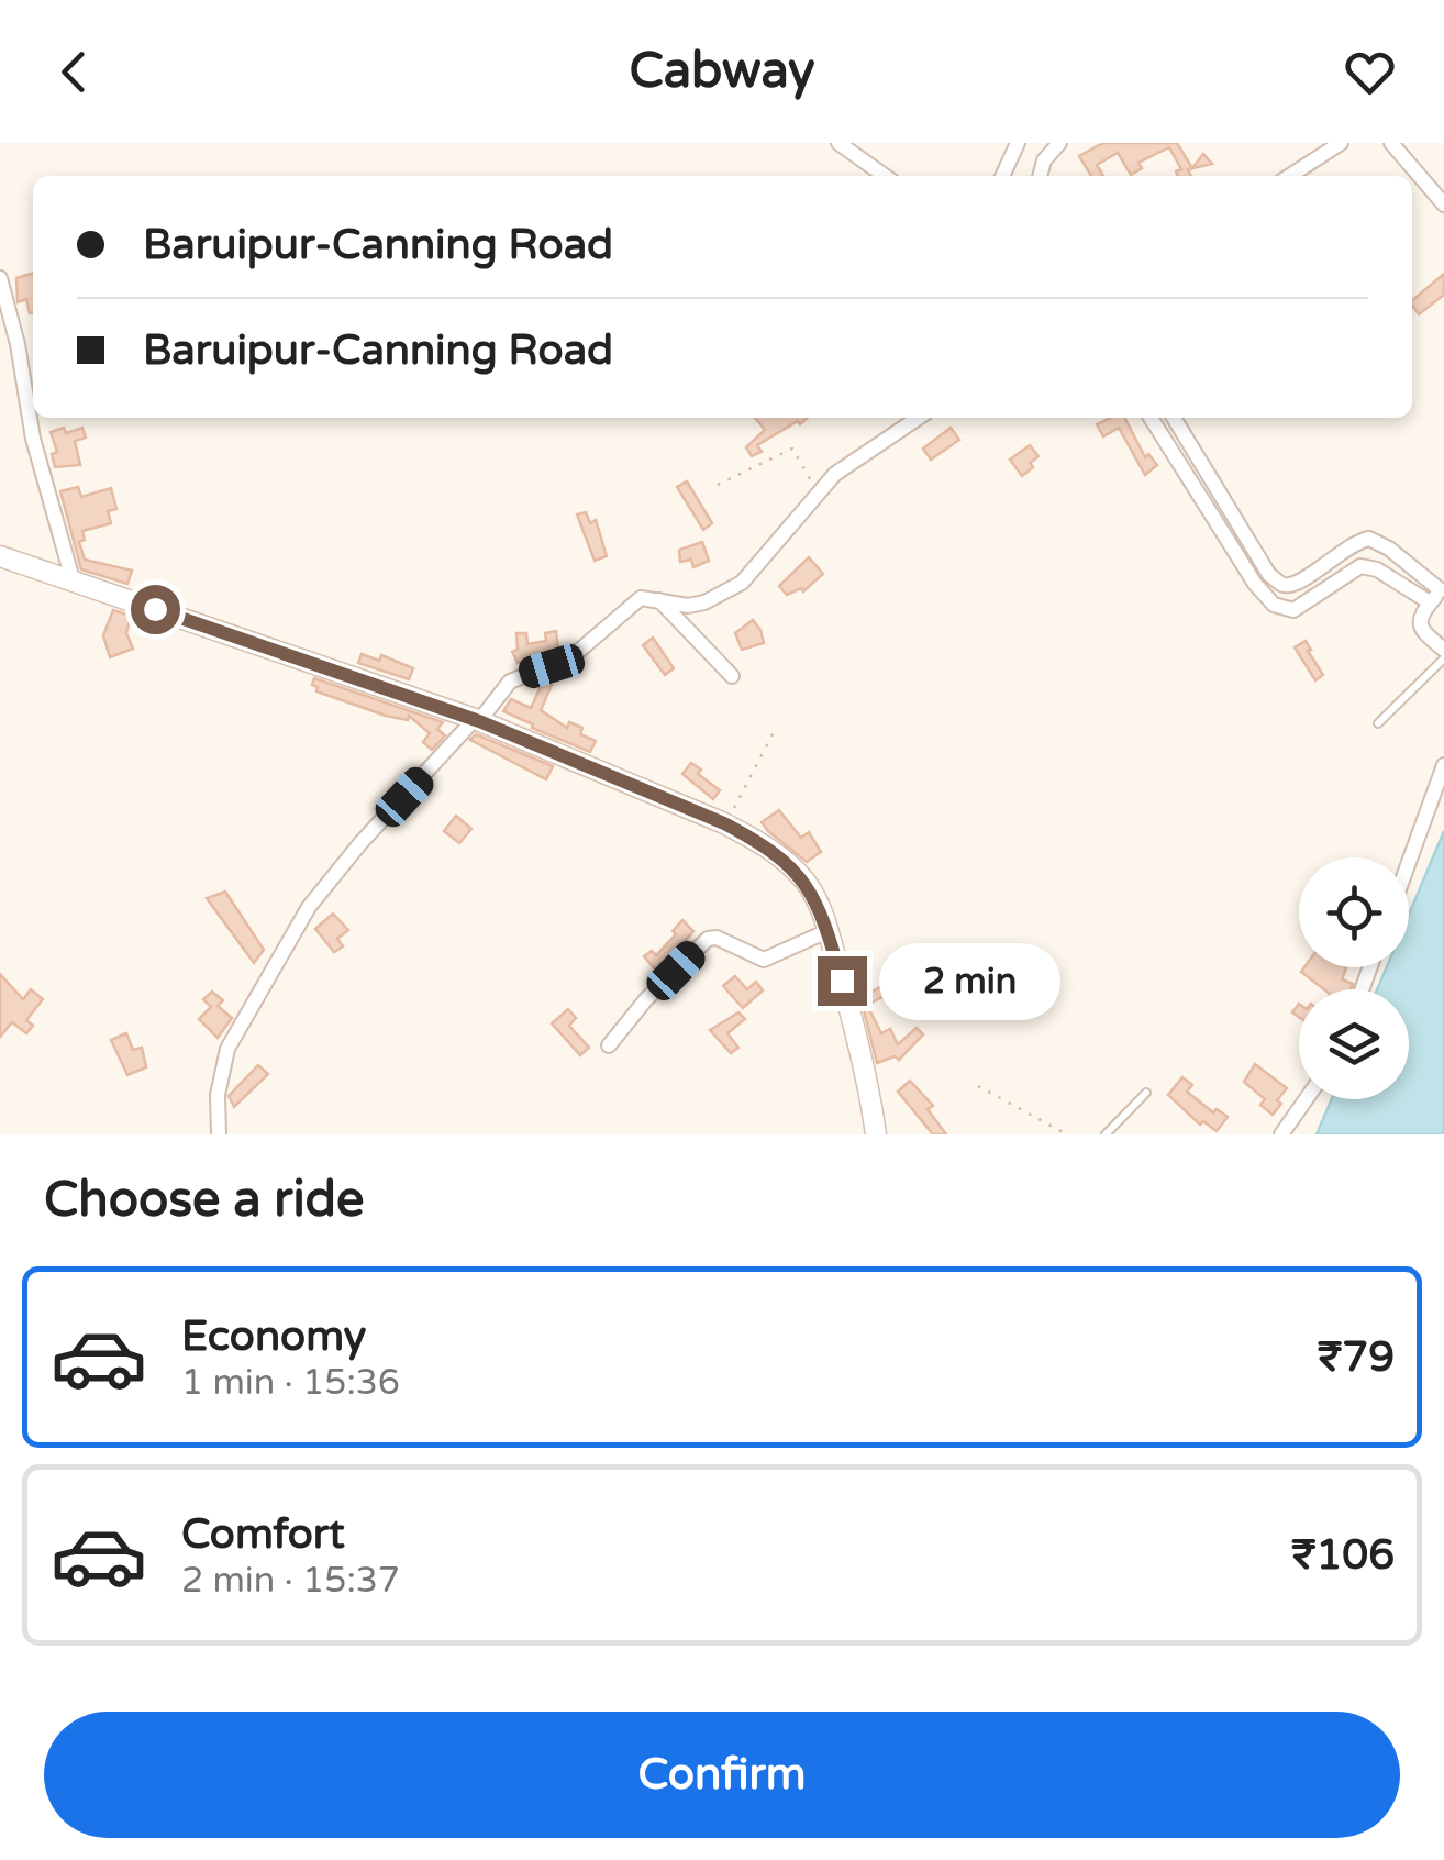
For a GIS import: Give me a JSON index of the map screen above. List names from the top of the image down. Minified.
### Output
{"page":{"header":"Cabway","banner":["Baruipur-Canning Road","Baruipur-Canning Road"],"bubble":"2 min","heading":"Choose a ride","list":[{"name":"Economy","note":"1 min · 15:36","value":"₹79"},{"name":"Comfort","note":"2 min · 15:37","value":"₹106"}],"buttons":"Confirm"}}
